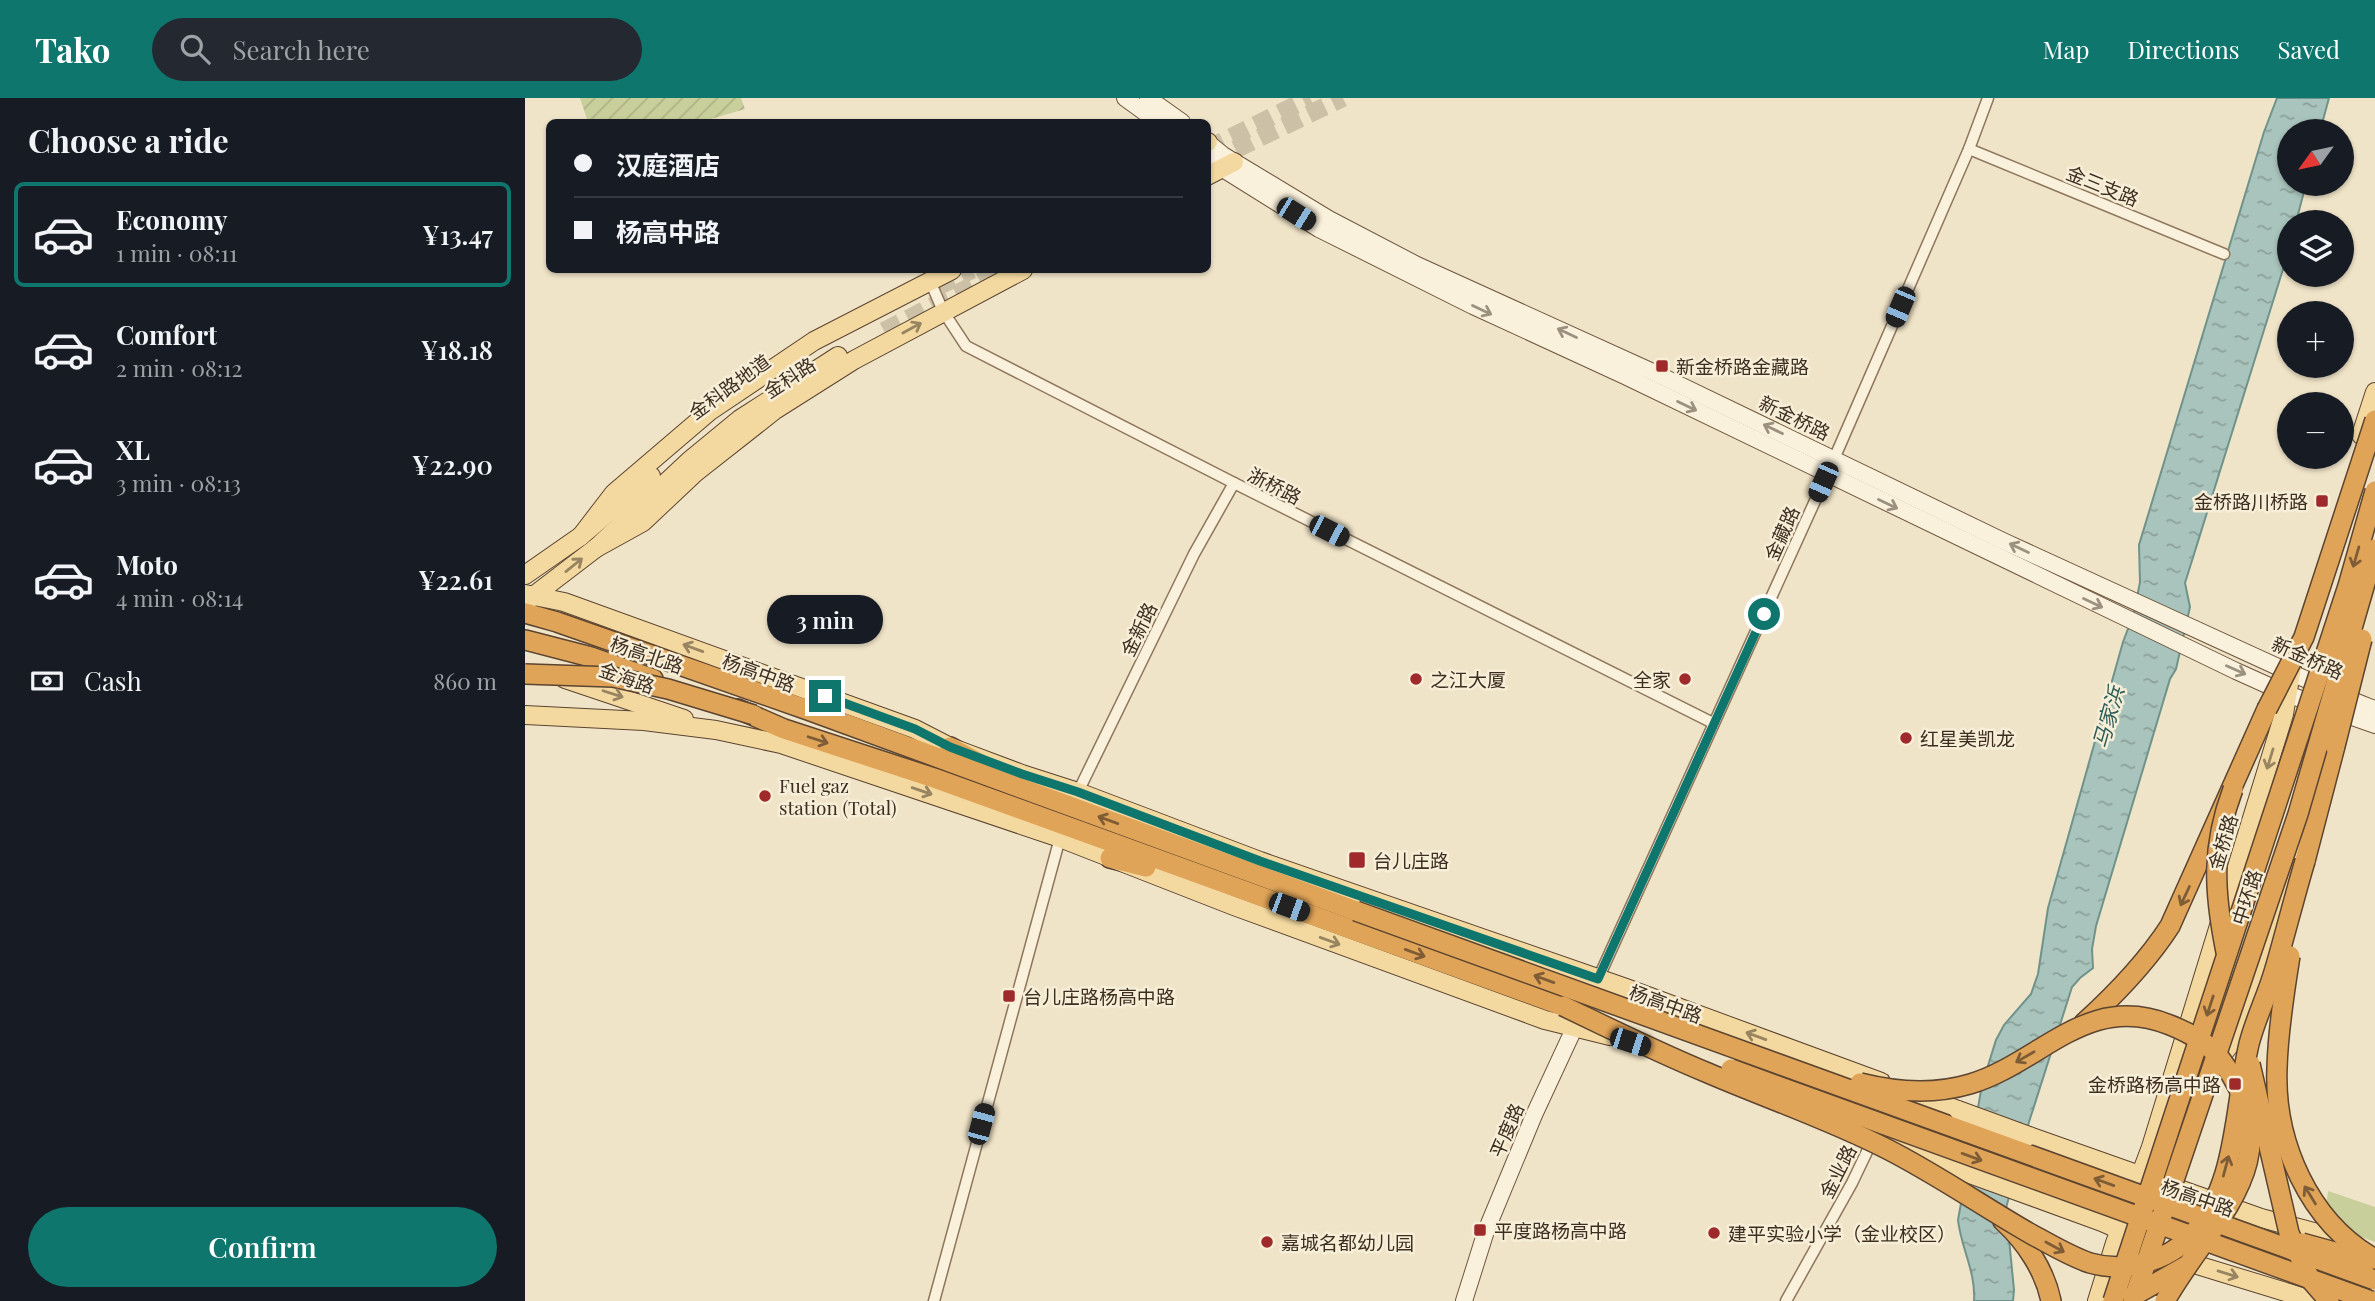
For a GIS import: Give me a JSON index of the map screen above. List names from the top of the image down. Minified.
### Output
{"streets":{"highway":["杨高北路","杨高中路","中环路"],"main road":["金科路","金科路地道","金海路","金桥路"],"street":["金三支路","新金桥路","浙桥路","金藏路","金新路","平度路","金业路"]},"crossings":[["金三支路","金藏路"],["金科路","金科路地道"],["金科路","浙桥路"],["金科路","杨高北路"],["金科路","杨高中路"],["新金桥路","金藏路"],["新金桥路","金桥路"],["浙桥路","金藏路"],["浙桥路","金新路"],["金藏路","杨高中路"],["金藏路","平度路"],["金新路","杨高中路"],["杨高北路","杨高中路"],["杨高中路","金桥路"],["杨高中路","平度路"]],"water":["马家浜"],"places":{"transit":["新金桥路金藏路","金桥路川桥路","台儿庄路","台儿庄路杨高中路","金桥路杨高中路","平度路杨高中路"],"other":["之江大厦","全家","红星美凯龙","Fuel gaz station (Total)","建平实验小学（金业校区）","嘉城名都幼儿园"]},"north":"bottom left","page":{"header":"Tako","search":"Search here","nav":["Map","Directions","Saved"],"heading":"Choose a ride","map_buttons":["+","−"],"banner":["汉庭酒店","杨高中路"],"list":[{"name":"Economy","note":"1 min · 08:11","value":"¥13.47"},{"name":"Comfort","note":"2 min · 08:12","value":"¥18.18"},{"name":"XL","note":"3 min · 08:13","value":"¥22.90"},{"name":"Moto","note":"4 min · 08:14","value":"¥22.61"}],"bubble":"3 min","pay":["Cash","860 m"],"buttons":"Confirm"}}
